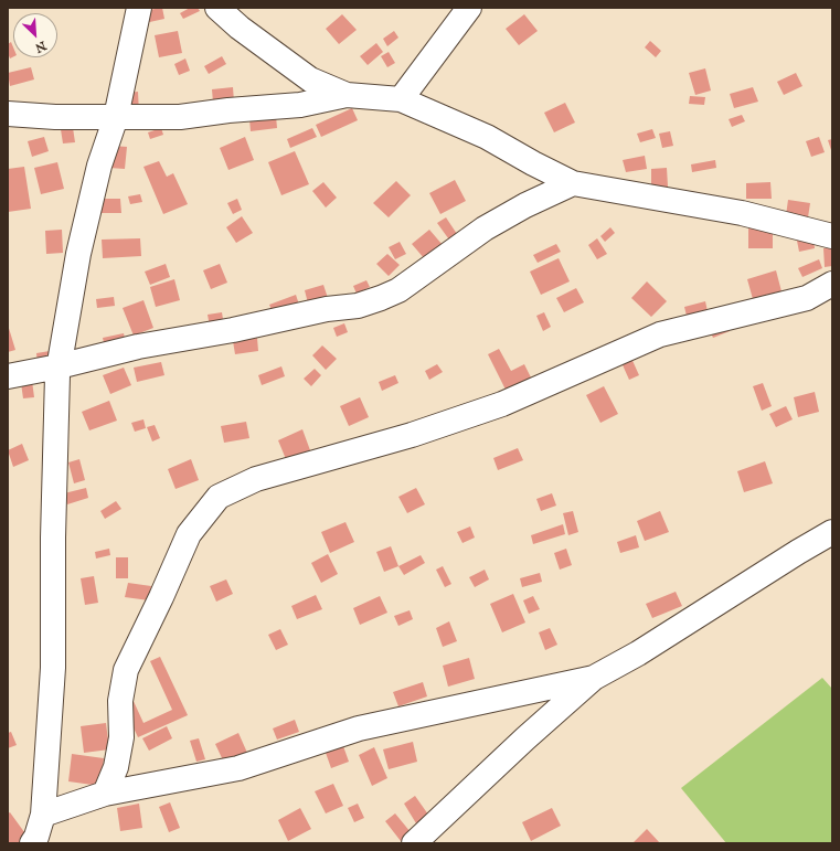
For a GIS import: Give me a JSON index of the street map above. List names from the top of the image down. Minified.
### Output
{"north":"bottom right"}
